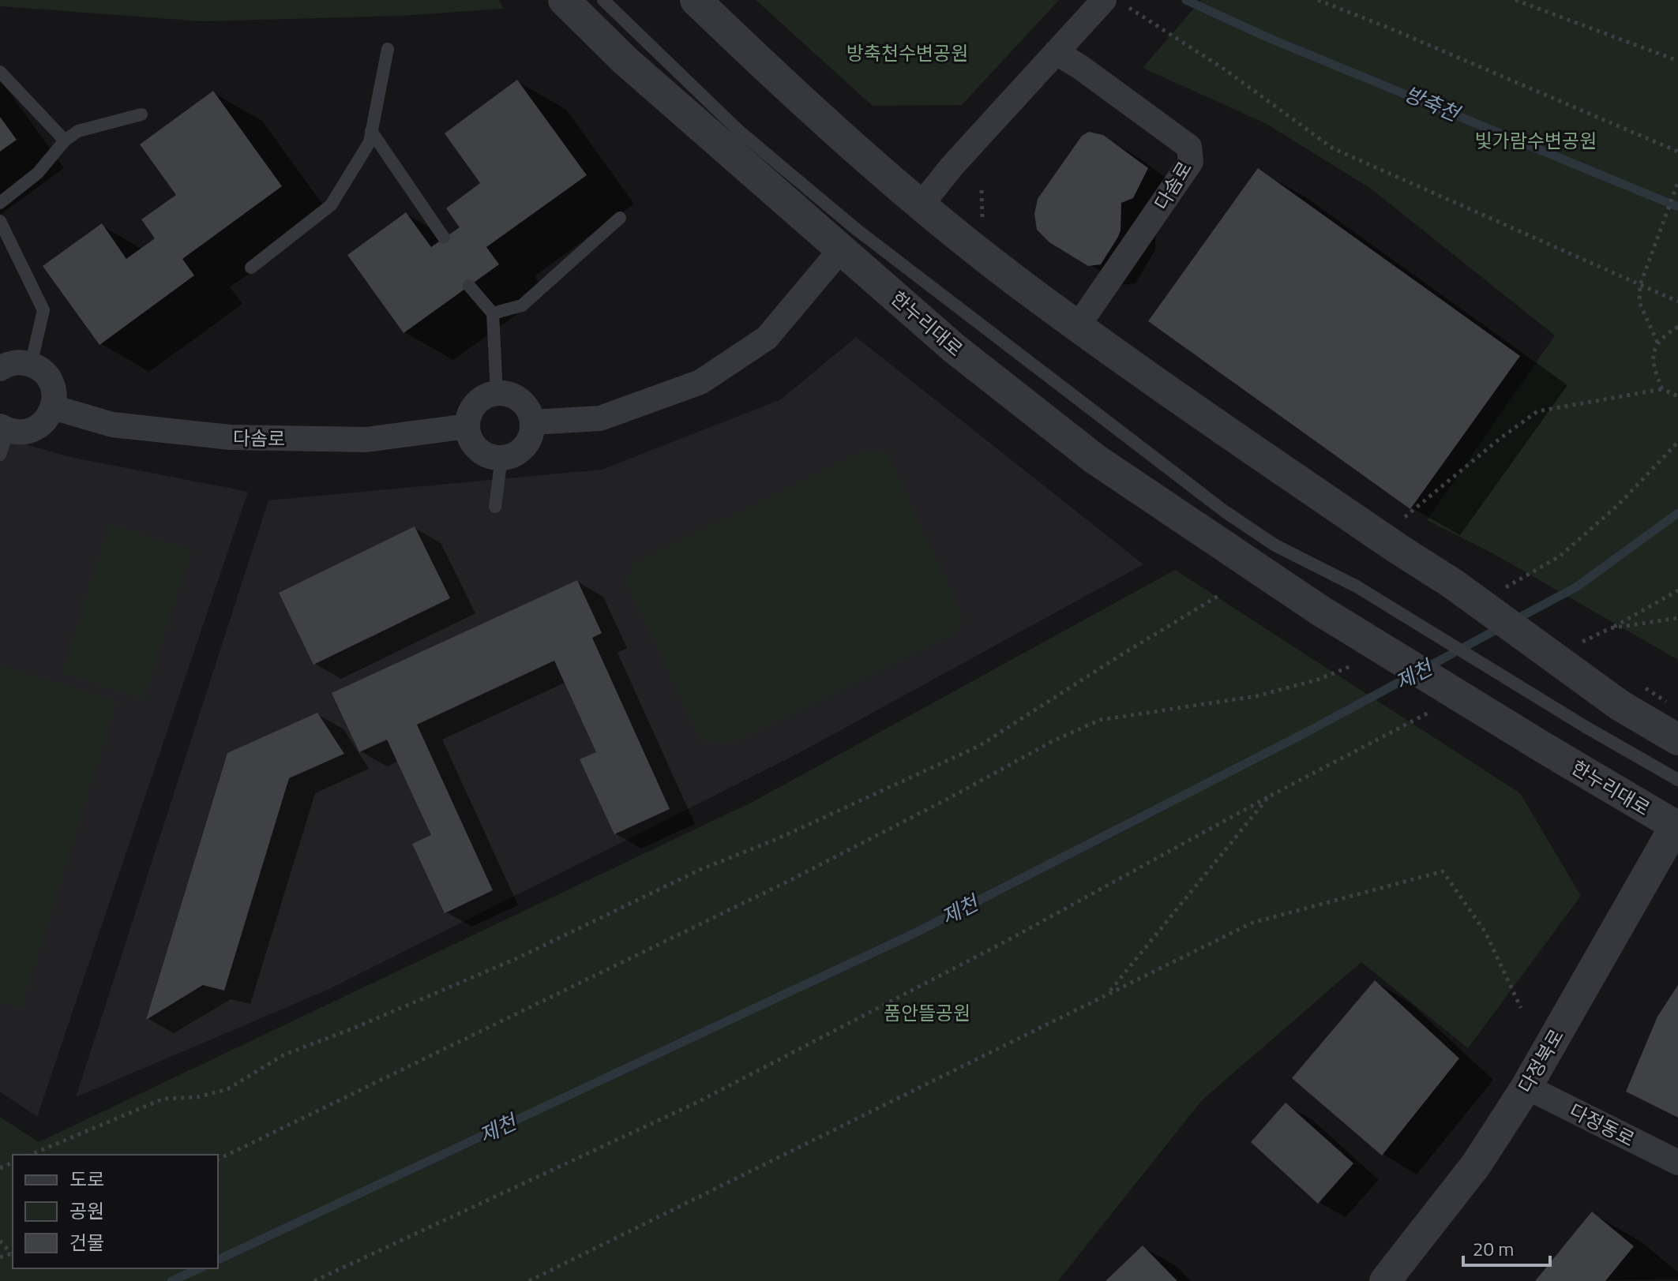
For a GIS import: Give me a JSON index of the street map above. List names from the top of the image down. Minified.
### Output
{"streets":{"street":["다솜로","한누리대로","다정북로","다정동로"]},"crossings":[["한누리대로","다정북로"],["다정북로","다정동로"]],"water":["방축천","제천"],"parks":["방축천수변공원","빛가람수변공원","품안뜰공원"],"legend":["도로","공원","건물"],"scale_bar":"20 m"}
